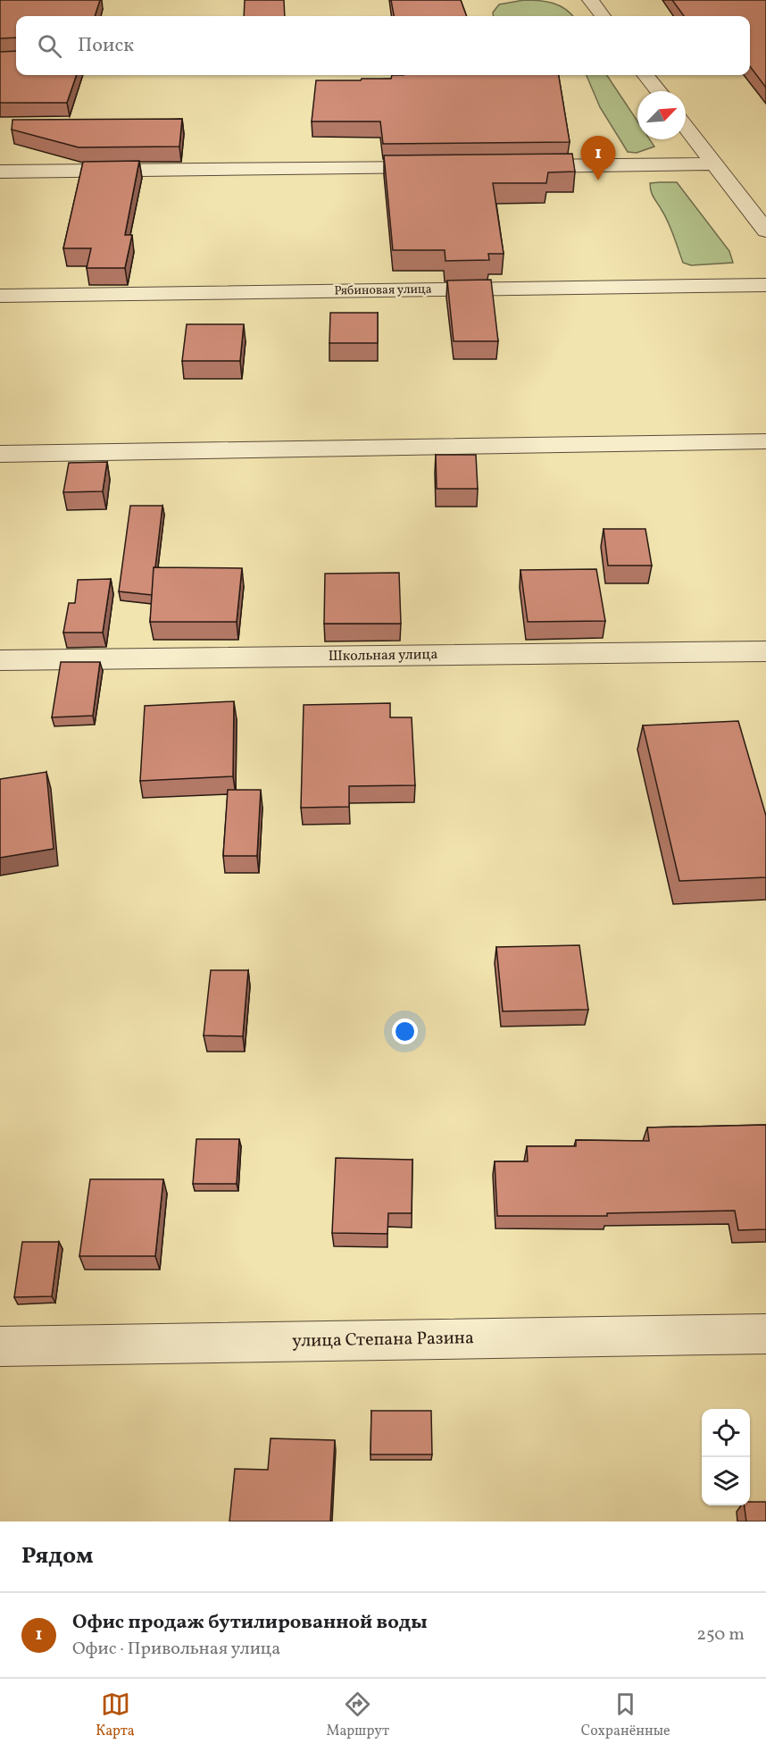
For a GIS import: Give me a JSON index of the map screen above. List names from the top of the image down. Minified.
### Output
{"streets":{"street":["Рябиновая улица","Школьная улица","улица Степана Разина"]},"north":"top right","page":{"search":"Поиск","pins":"1","heading":"Рядом","list":[{"mark":"1","name":"Офис продаж бутилированной воды","note":"Офис · Привольная улица","value":"250 m"}],"nav":["Карта","Маршрут","Сохранённые"]}}
